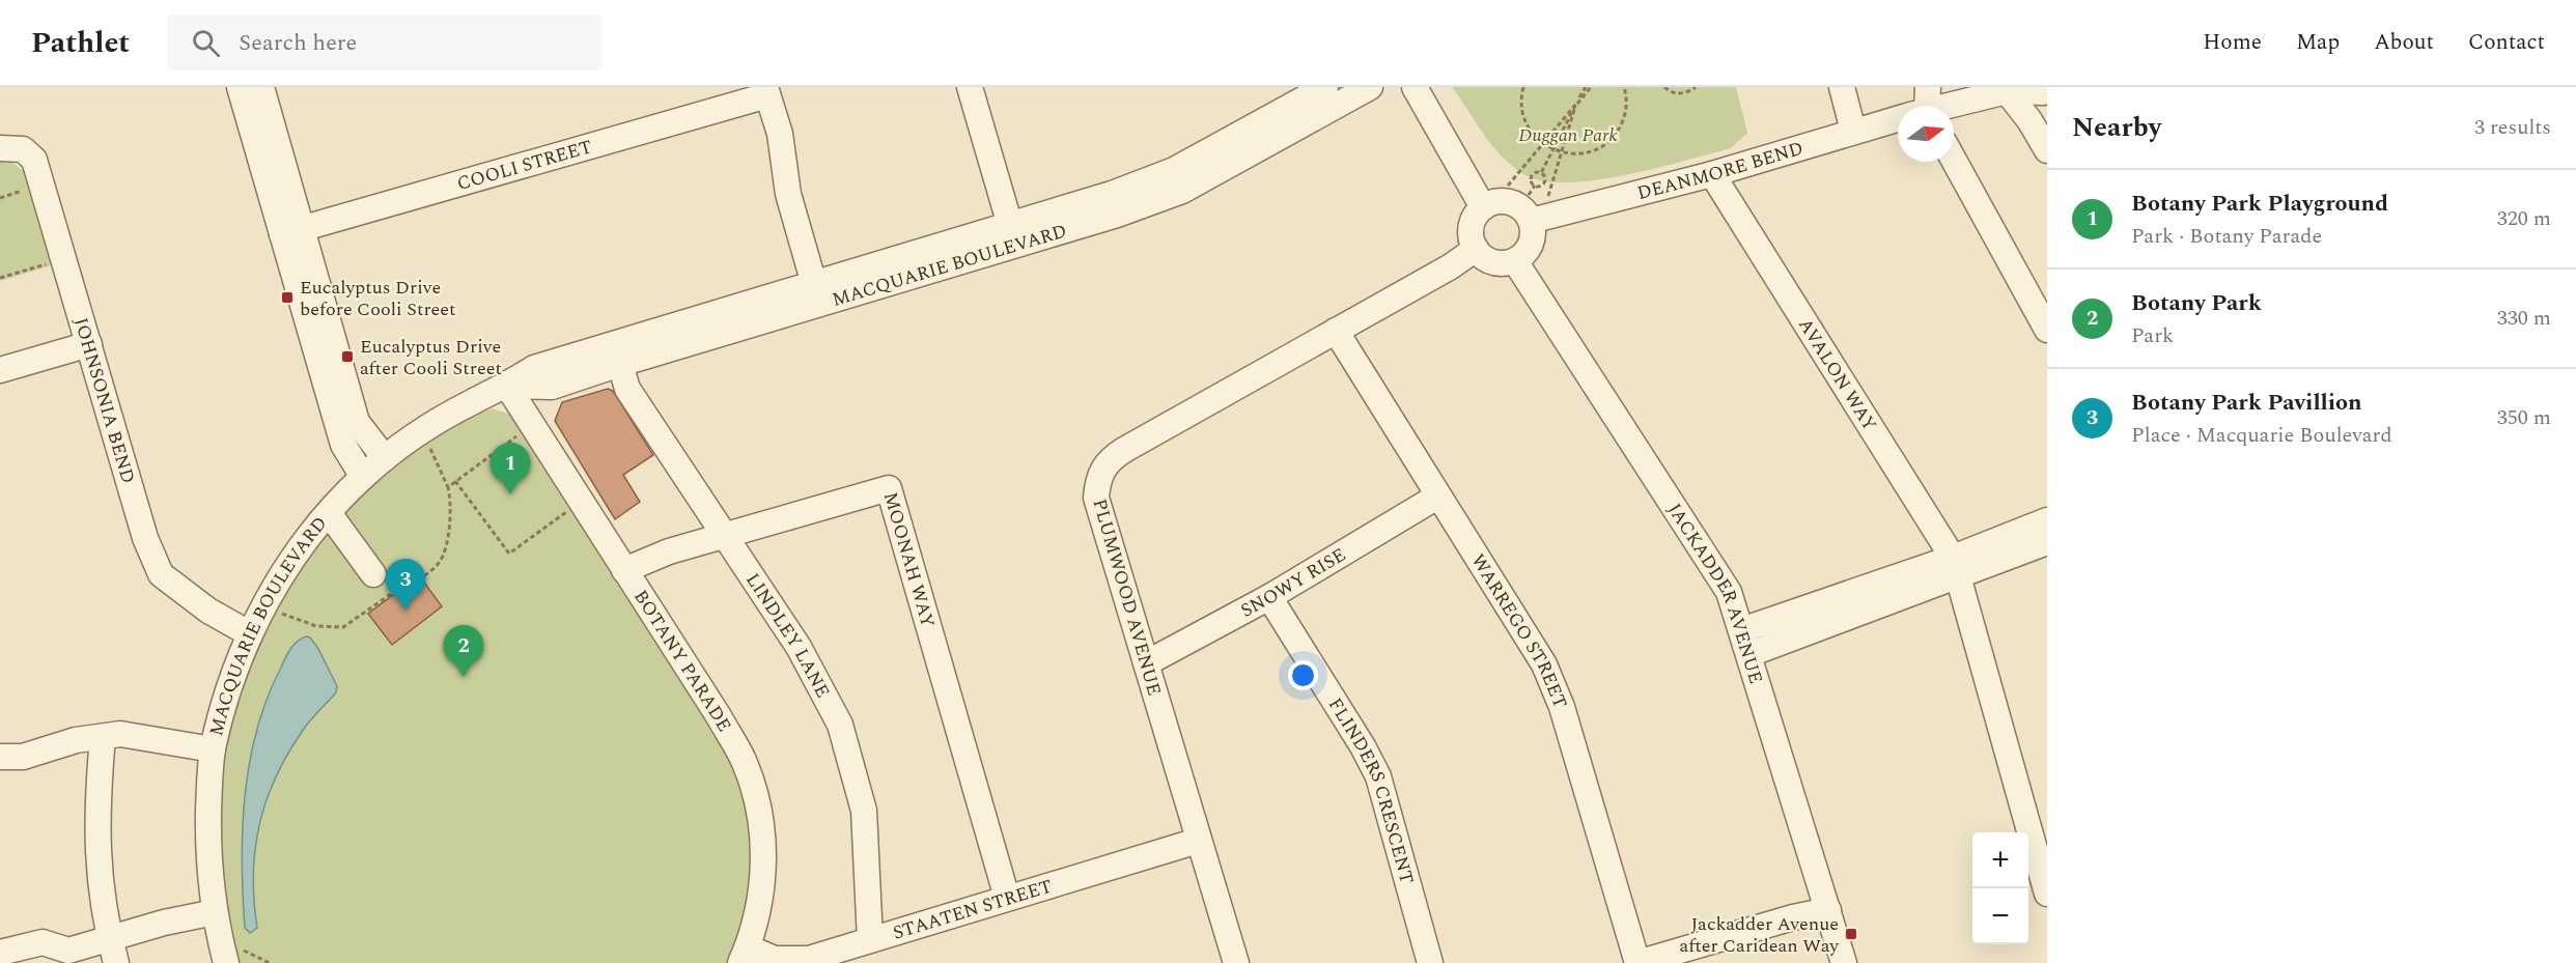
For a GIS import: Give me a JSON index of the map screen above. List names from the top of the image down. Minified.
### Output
{"streets":{"street":["COOLI STREET","DEANMORE BEND","MACQUARIE BOULEVARD","AVALON WAY","JOHNSONIA BEND","MOONAH WAY","SNOWY RISE","JACKADDER AVENUE","PLUMWOOD AVENUE","WARREGO STREET","LINDLEY LANE","BOTANY PARADE","FLINDERS CRESCENT","STAATEN STREET"]},"crossings":[["DEANMORE BEND","AVALON WAY"],["DEANMORE BEND","JACKADDER AVENUE"],["DEANMORE BEND","PLUMWOOD AVENUE"],["MACQUARIE BOULEVARD","JOHNSONIA BEND"],["MACQUARIE BOULEVARD","LINDLEY LANE"],["MACQUARIE BOULEVARD","BOTANY PARADE"],["MOONAH WAY","LINDLEY LANE"],["MOONAH WAY","BOTANY PARADE"],["MOONAH WAY","STAATEN STREET"],["SNOWY RISE","PLUMWOOD AVENUE"],["SNOWY RISE","WARREGO STREET"],["SNOWY RISE","FLINDERS CRESCENT"],["JACKADDER AVENUE","PLUMWOOD AVENUE"],["PLUMWOOD AVENUE","WARREGO STREET"],["PLUMWOOD AVENUE","STAATEN STREET"],["LINDLEY LANE","STAATEN STREET"],["BOTANY PARADE","STAATEN STREET"]],"parks":["Duggan Park"],"places":{"transit":["Eucalyptus Drive before Cooli Street","Eucalyptus Drive after Cooli Street","Jackadder Avenue after Caridean Way"]},"north":"right","page":{"header":"Pathlet","search":"Search here","nav":["Home","Map","About","Contact"],"heading":["Nearby","3 results"],"list":[{"mark":"1","name":"Botany Park Playground","note":"Park · Botany Parade","value":"320 m"},{"mark":"2","name":"Botany Park","note":"Park","value":"330 m"},{"mark":"3","name":"Botany Park Pavillion","note":"Place · Macquarie Boulevard","value":"350 m"}],"pins":["1","3","2"],"map_buttons":["+","−"]}}
